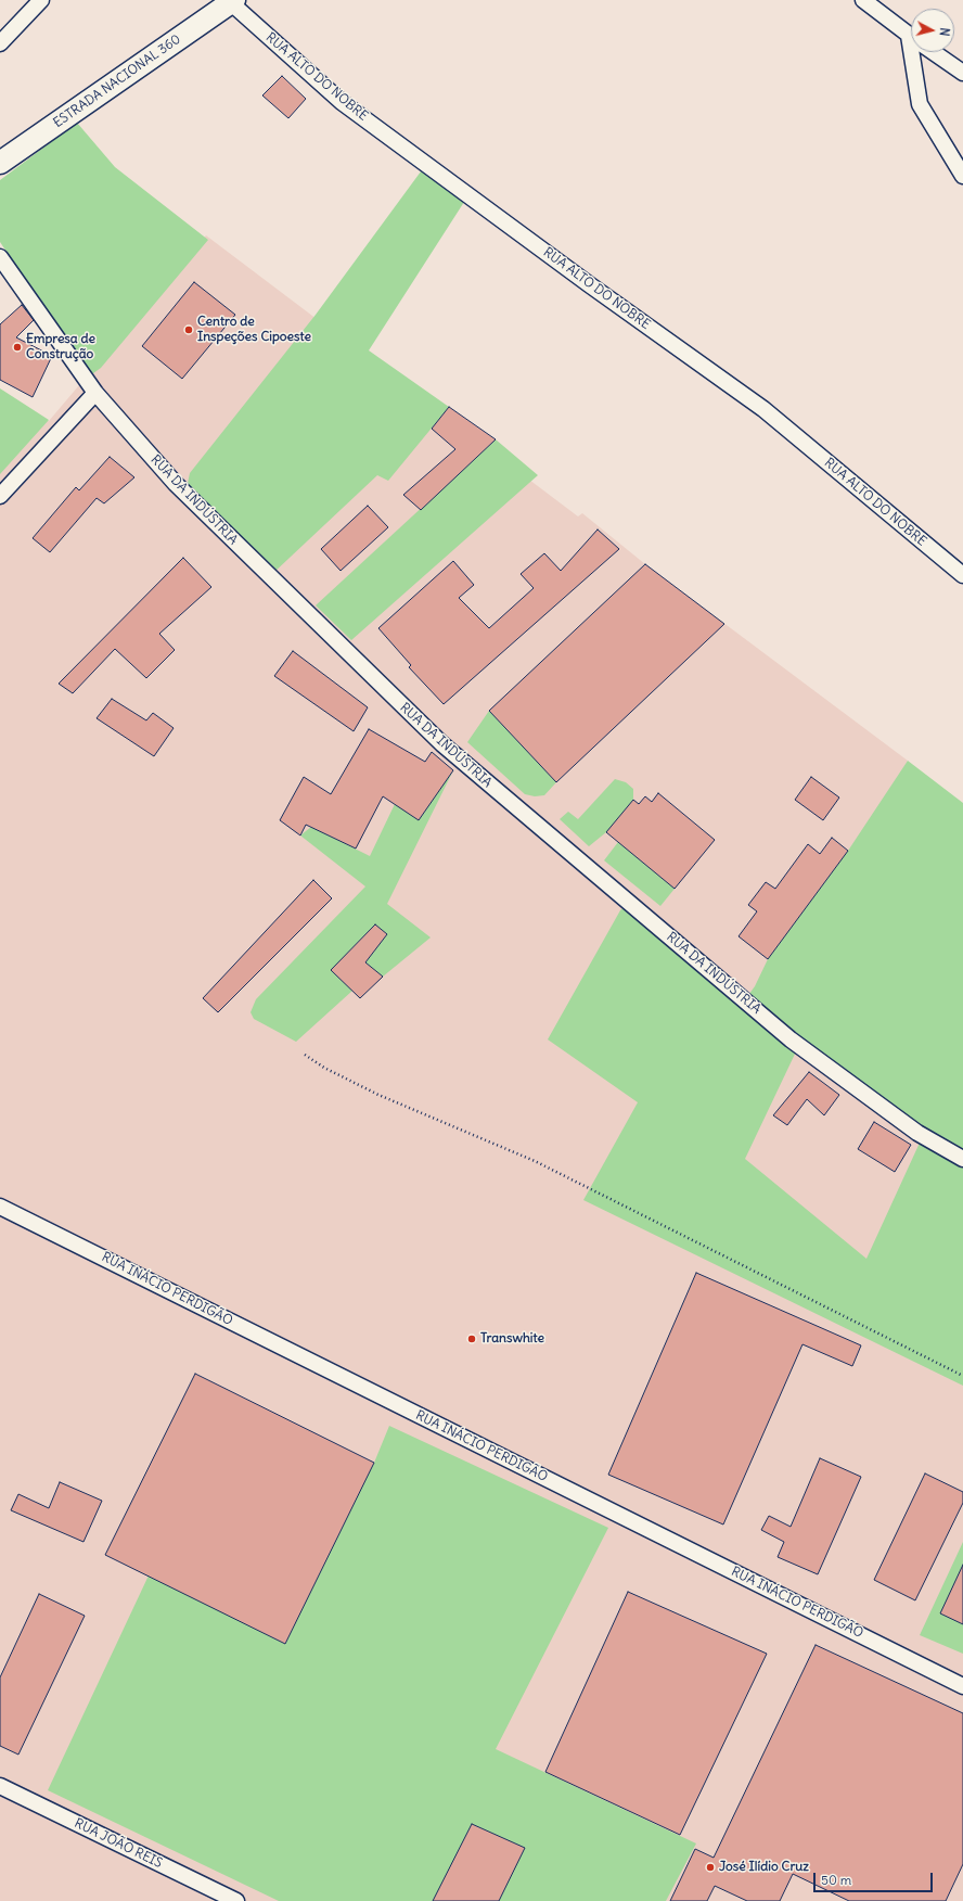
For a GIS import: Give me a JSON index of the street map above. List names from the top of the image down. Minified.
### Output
{"streets":{"main road":["ESTRADA NACIONAL 360"],"street":["RUA ALTO DO NOBRE","RUA DA INDÚSTRIA","RUA INÁCIO PERDIGÃO","RUA JOÃO REIS"]},"crossings":[["RUA ALTO DO NOBRE","ESTRADA NACIONAL 360"]],"places":["Centro de Inspeções Cipoeste","Empresa de Construção","Transwhite","José Ilídio Cruz"],"scale_bar":"50 m","north":"right"}
